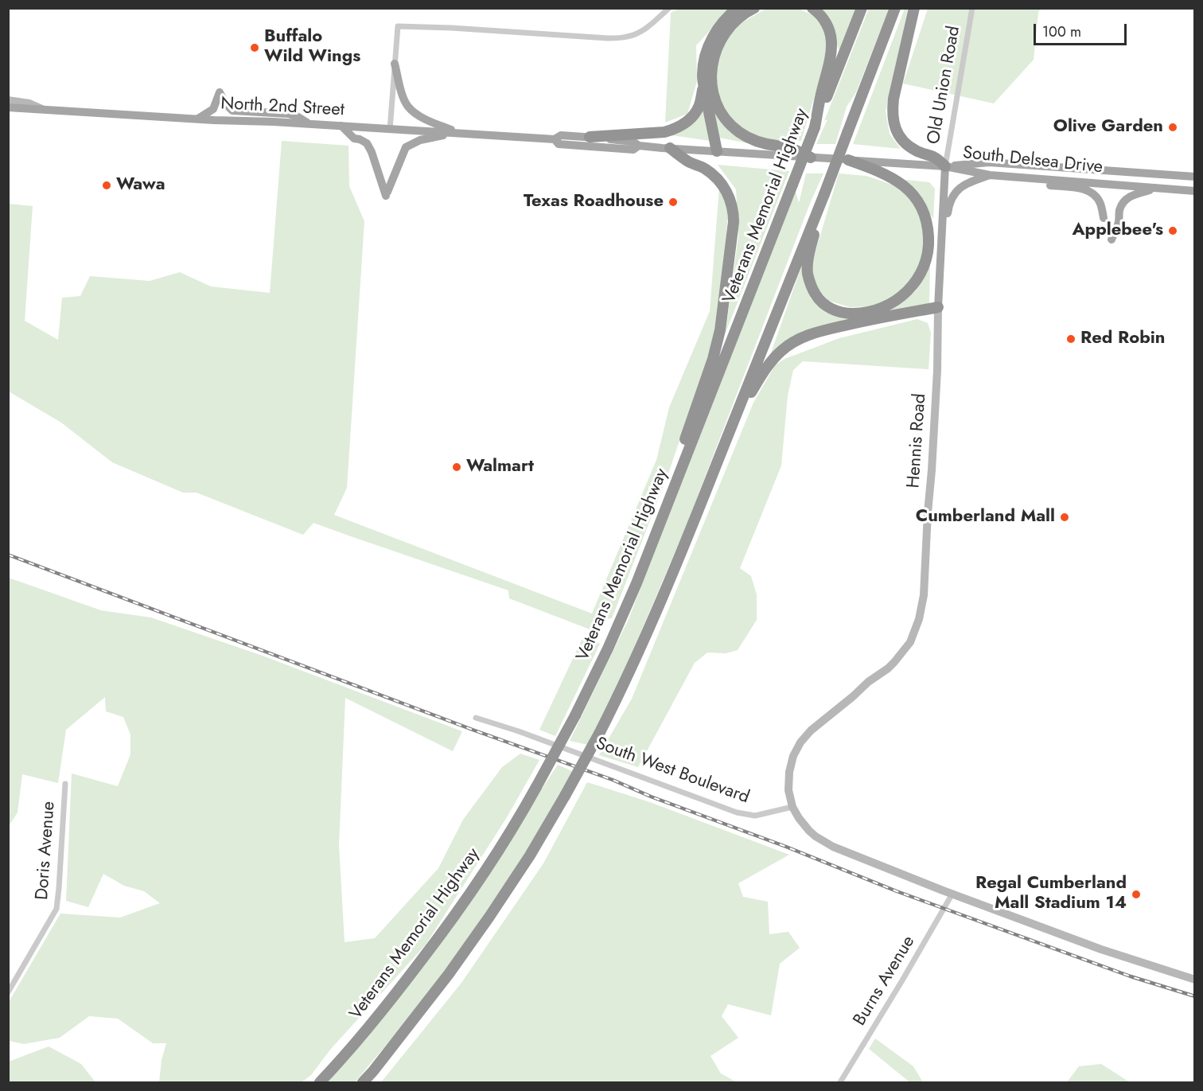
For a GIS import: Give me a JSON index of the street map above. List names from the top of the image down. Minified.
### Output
{"streets":{"highway":["Veterans Memorial Highway"],"main road":["North 2nd Street","South Delsea Drive","Hennis Road"],"street":["Old Union Road","South West Boulevard","Doris Avenue","Burns Avenue"]},"crossings":[["Old Union Road","North 2nd Street"],["Old Union Road","South Delsea Drive"],["Old Union Road","Hennis Road"],["North 2nd Street","South Delsea Drive"],["North 2nd Street","Hennis Road"],["South Delsea Drive","Hennis Road"],["Hennis Road","South West Boulevard"]],"places":["Buffalo Wild Wings","Olive Garden","Wawa","Texas Roadhouse","Applebee's","Red Robin","Walmart","Cumberland Mall","Regal Cumberland Mall Stadium 14"],"scale_bar":"100 m"}
